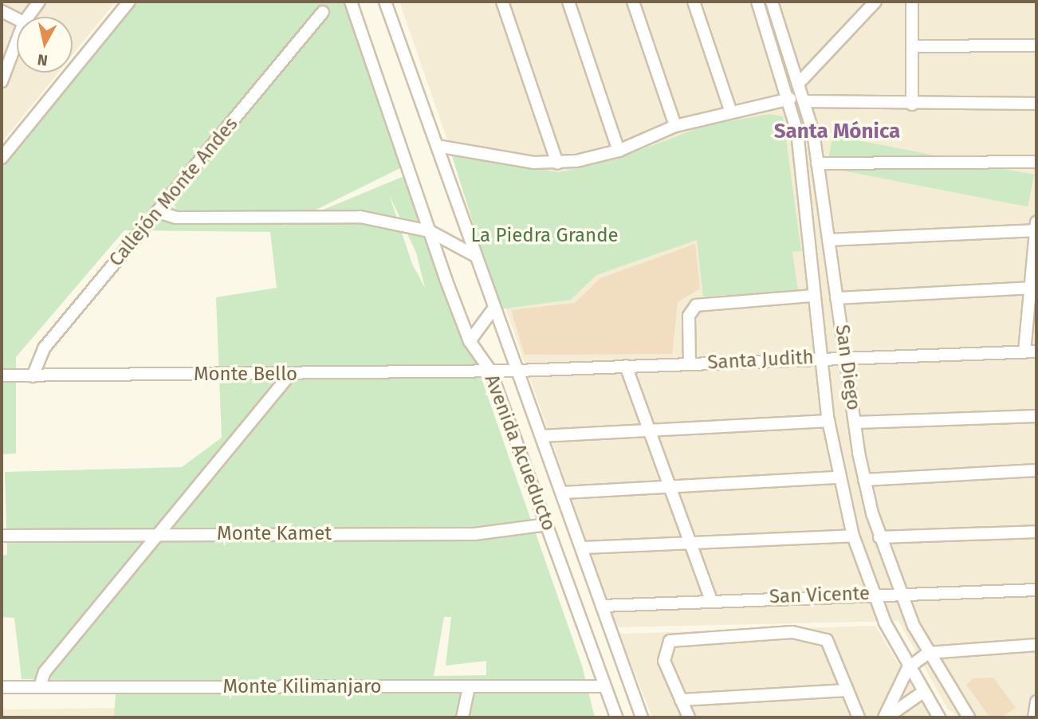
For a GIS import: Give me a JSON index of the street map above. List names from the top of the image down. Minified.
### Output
{"streets":{"street":["Callejón Monte Andes","Santa Judith","San Diego","Monte Bello","Avenida Acueducto","Monte Kamet","San Vicente","Monte Kilimanjaro"]},"crossings":[["Callejón Monte Andes","Monte Bello"],["Santa Judith","San Diego"],["Santa Judith","Monte Bello"],["Santa Judith","Avenida Acueducto"],["San Diego","San Vicente"],["Monte Bello","Avenida Acueducto"],["Avenida Acueducto","Monte Kamet"],["Avenida Acueducto","San Vicente"],["Avenida Acueducto","Monte Kilimanjaro"]],"districts":["Santa Mónica"],"parks":["La Piedra Grande"],"north":"bottom"}
